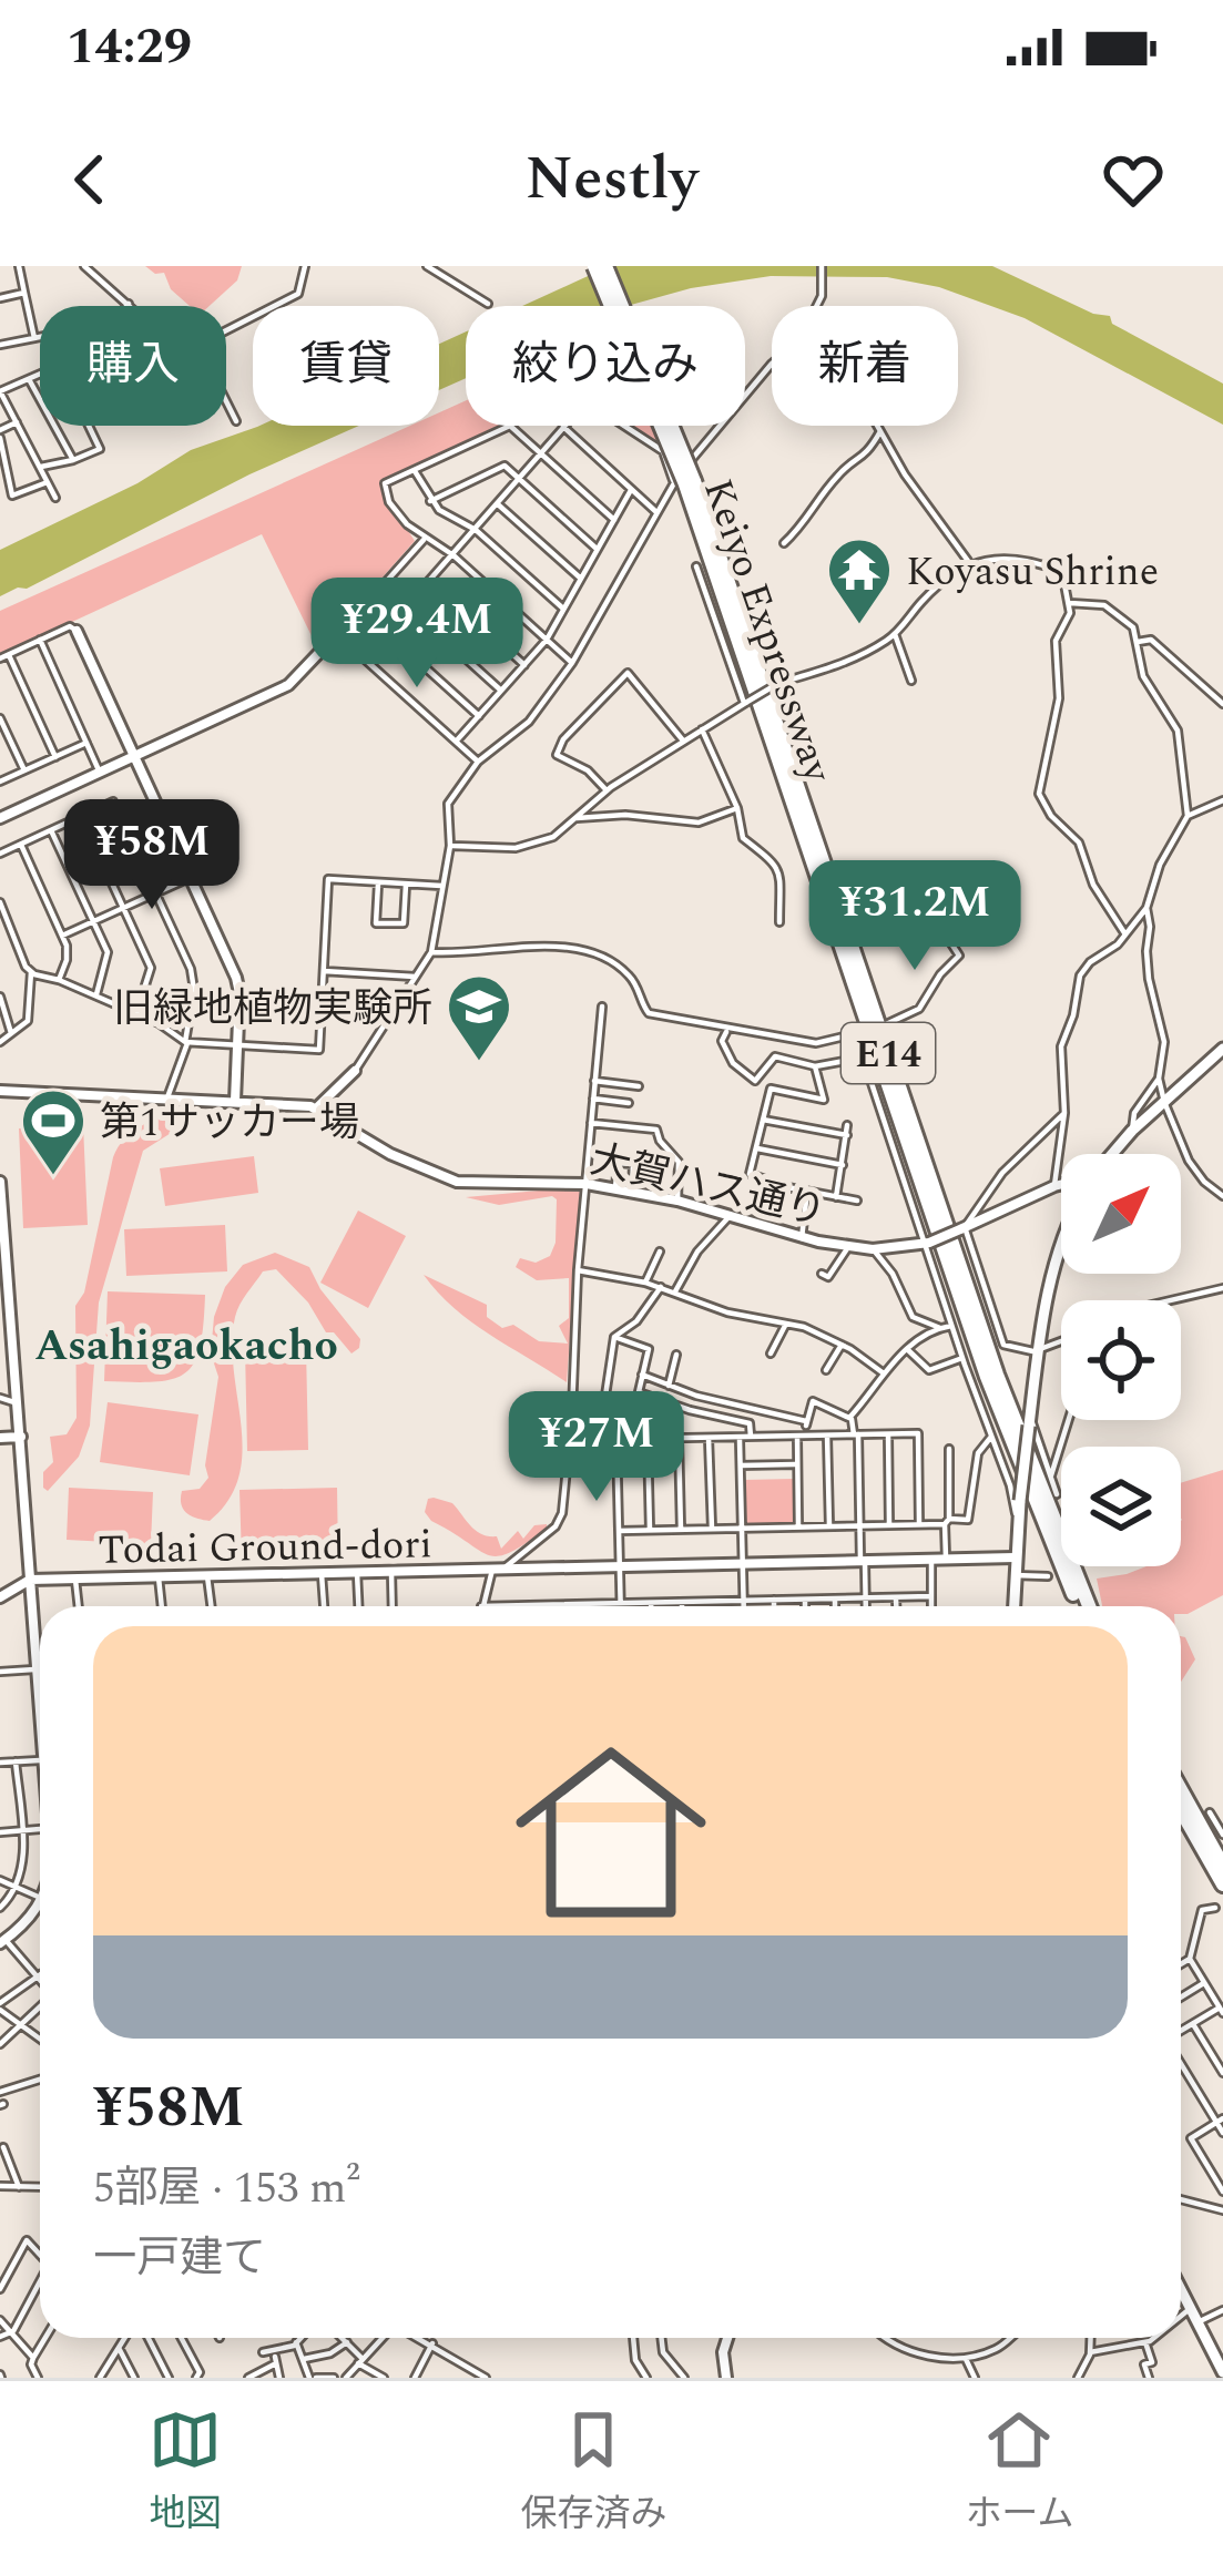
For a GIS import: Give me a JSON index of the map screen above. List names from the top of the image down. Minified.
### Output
{"streets":{"highway":["Keiyo Expressway","E14"],"street":["大賀ハス通り","Todai Ground-dori"]},"districts":["Asahigaokacho"],"places":{"temple":["Koyasu Shrine"],"school or university":["旧緑地植物実験所"],"sports":["第1サッカー場"]},"north":"top right","page":{"status":"14:29","header":"Nestly","chip":["購入","賃貸","絞り込み","新着"],"price":["¥29.4M","¥58M","¥31.2M","¥27M"],"list":[{"name":"¥58M","note":"5部屋 · 153 m² · 一戸建て"}],"tabs":["地図","保存済み","ホーム"]}}
